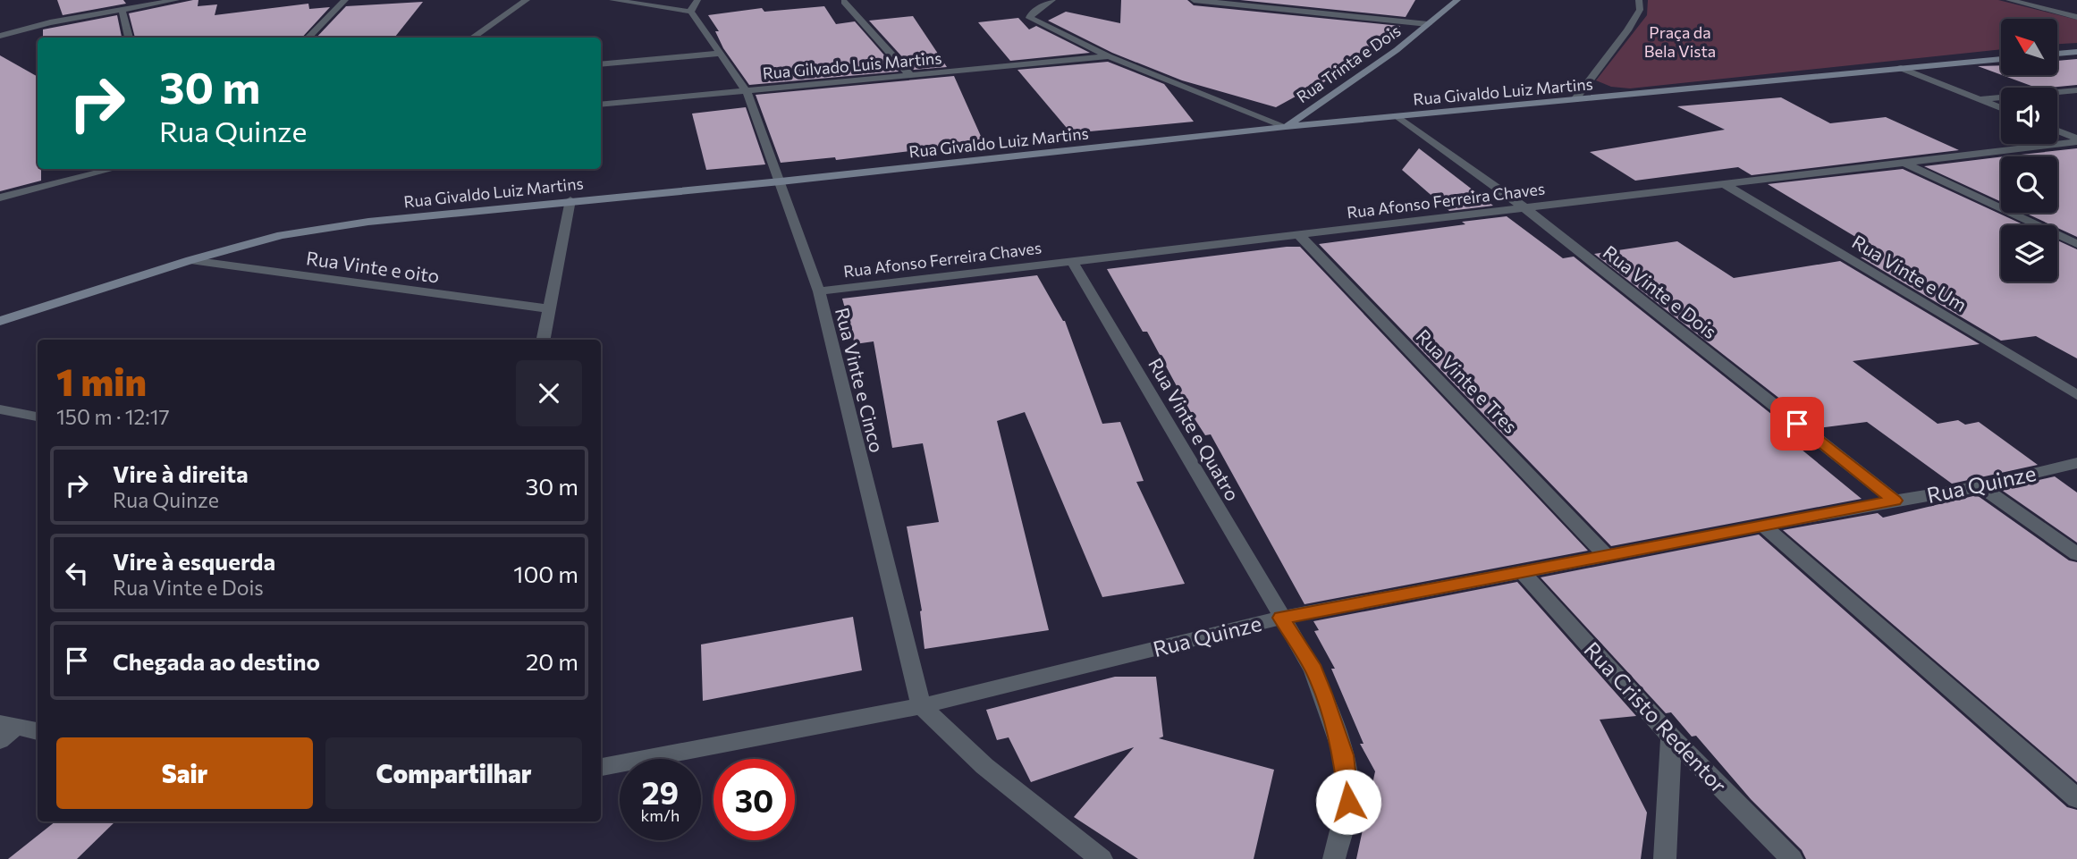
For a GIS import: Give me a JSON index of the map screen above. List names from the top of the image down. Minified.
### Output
{"streets":{"street":["Rua Trinta e Dois","Rua Gilvado Luis Martins","Rua Givaldo Luiz Martins","Rua Afonso Ferreira Chaves","Rua Vinte e oito","Rua Vinte e Um","Rua Vinte e Dois","Rua Vinte e Cinco","Rua Vinte e Tres","Rua Vinte e Quatro","Rua Quinze","Rua Cristo Redentor"]},"crossings":[["Rua Trinta e Dois","Rua Givaldo Luiz Martins"],["Rua Gilvado Luis Martins","Rua Vinte e Cinco"],["Rua Givaldo Luiz Martins","Rua Vinte e oito"],["Rua Givaldo Luiz Martins","Rua Vinte e Dois"],["Rua Givaldo Luiz Martins","Rua Vinte e Cinco"],["Rua Afonso Ferreira Chaves","Rua Vinte e Um"],["Rua Afonso Ferreira Chaves","Rua Vinte e Dois"],["Rua Afonso Ferreira Chaves","Rua Vinte e Cinco"],["Rua Afonso Ferreira Chaves","Rua Vinte e Tres"],["Rua Afonso Ferreira Chaves","Rua Vinte e Quatro"],["Rua Vinte e Dois","Rua Quinze"],["Rua Vinte e Cinco","Rua Quinze"],["Rua Vinte e Tres","Rua Quinze"],["Rua Vinte e Quatro","Rua Quinze"],["Rua Quinze","Rua Cristo Redentor"]],"parks":["Praça da Bela Vista"],"north":"top left","page":{"turn":["30 m","Rua Quinze"],"heading":["1 min","150 m · 12:17"],"list":[{"name":"Vire à direita","note":"Rua Quinze","value":"30 m"},{"name":"Vire à esquerda","note":"Rua Vinte e Dois","value":"100 m"},{"name":"Chegada ao destino","value":"20 m"}],"buttons":["Sair","Compartilhar"],"speed":"29 km/h","limit":"30"}}
